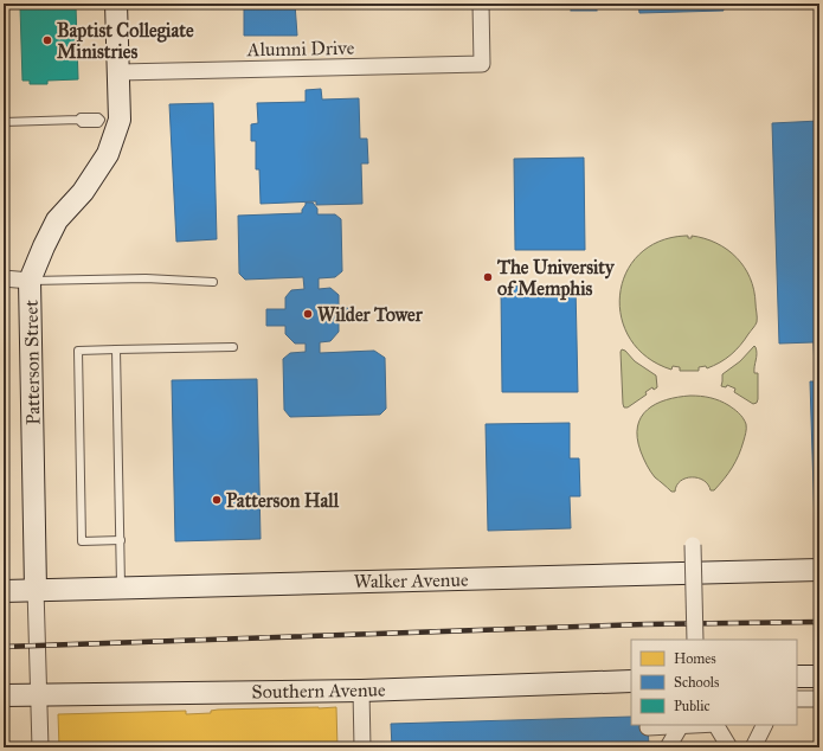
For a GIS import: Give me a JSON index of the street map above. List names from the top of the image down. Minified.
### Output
{"streets":{"street":["Alumni Drive","Patterson Street","Walker Avenue","Southern Avenue"]},"crossings":[["Alumni Drive","Patterson Street"],["Patterson Street","Walker Avenue"],["Patterson Street","Southern Avenue"]],"places":["Baptist Collegiate Ministries","The University of Memphis","Wilder Tower","Patterson Hall"],"legend":["Homes","Schools","Public"]}
